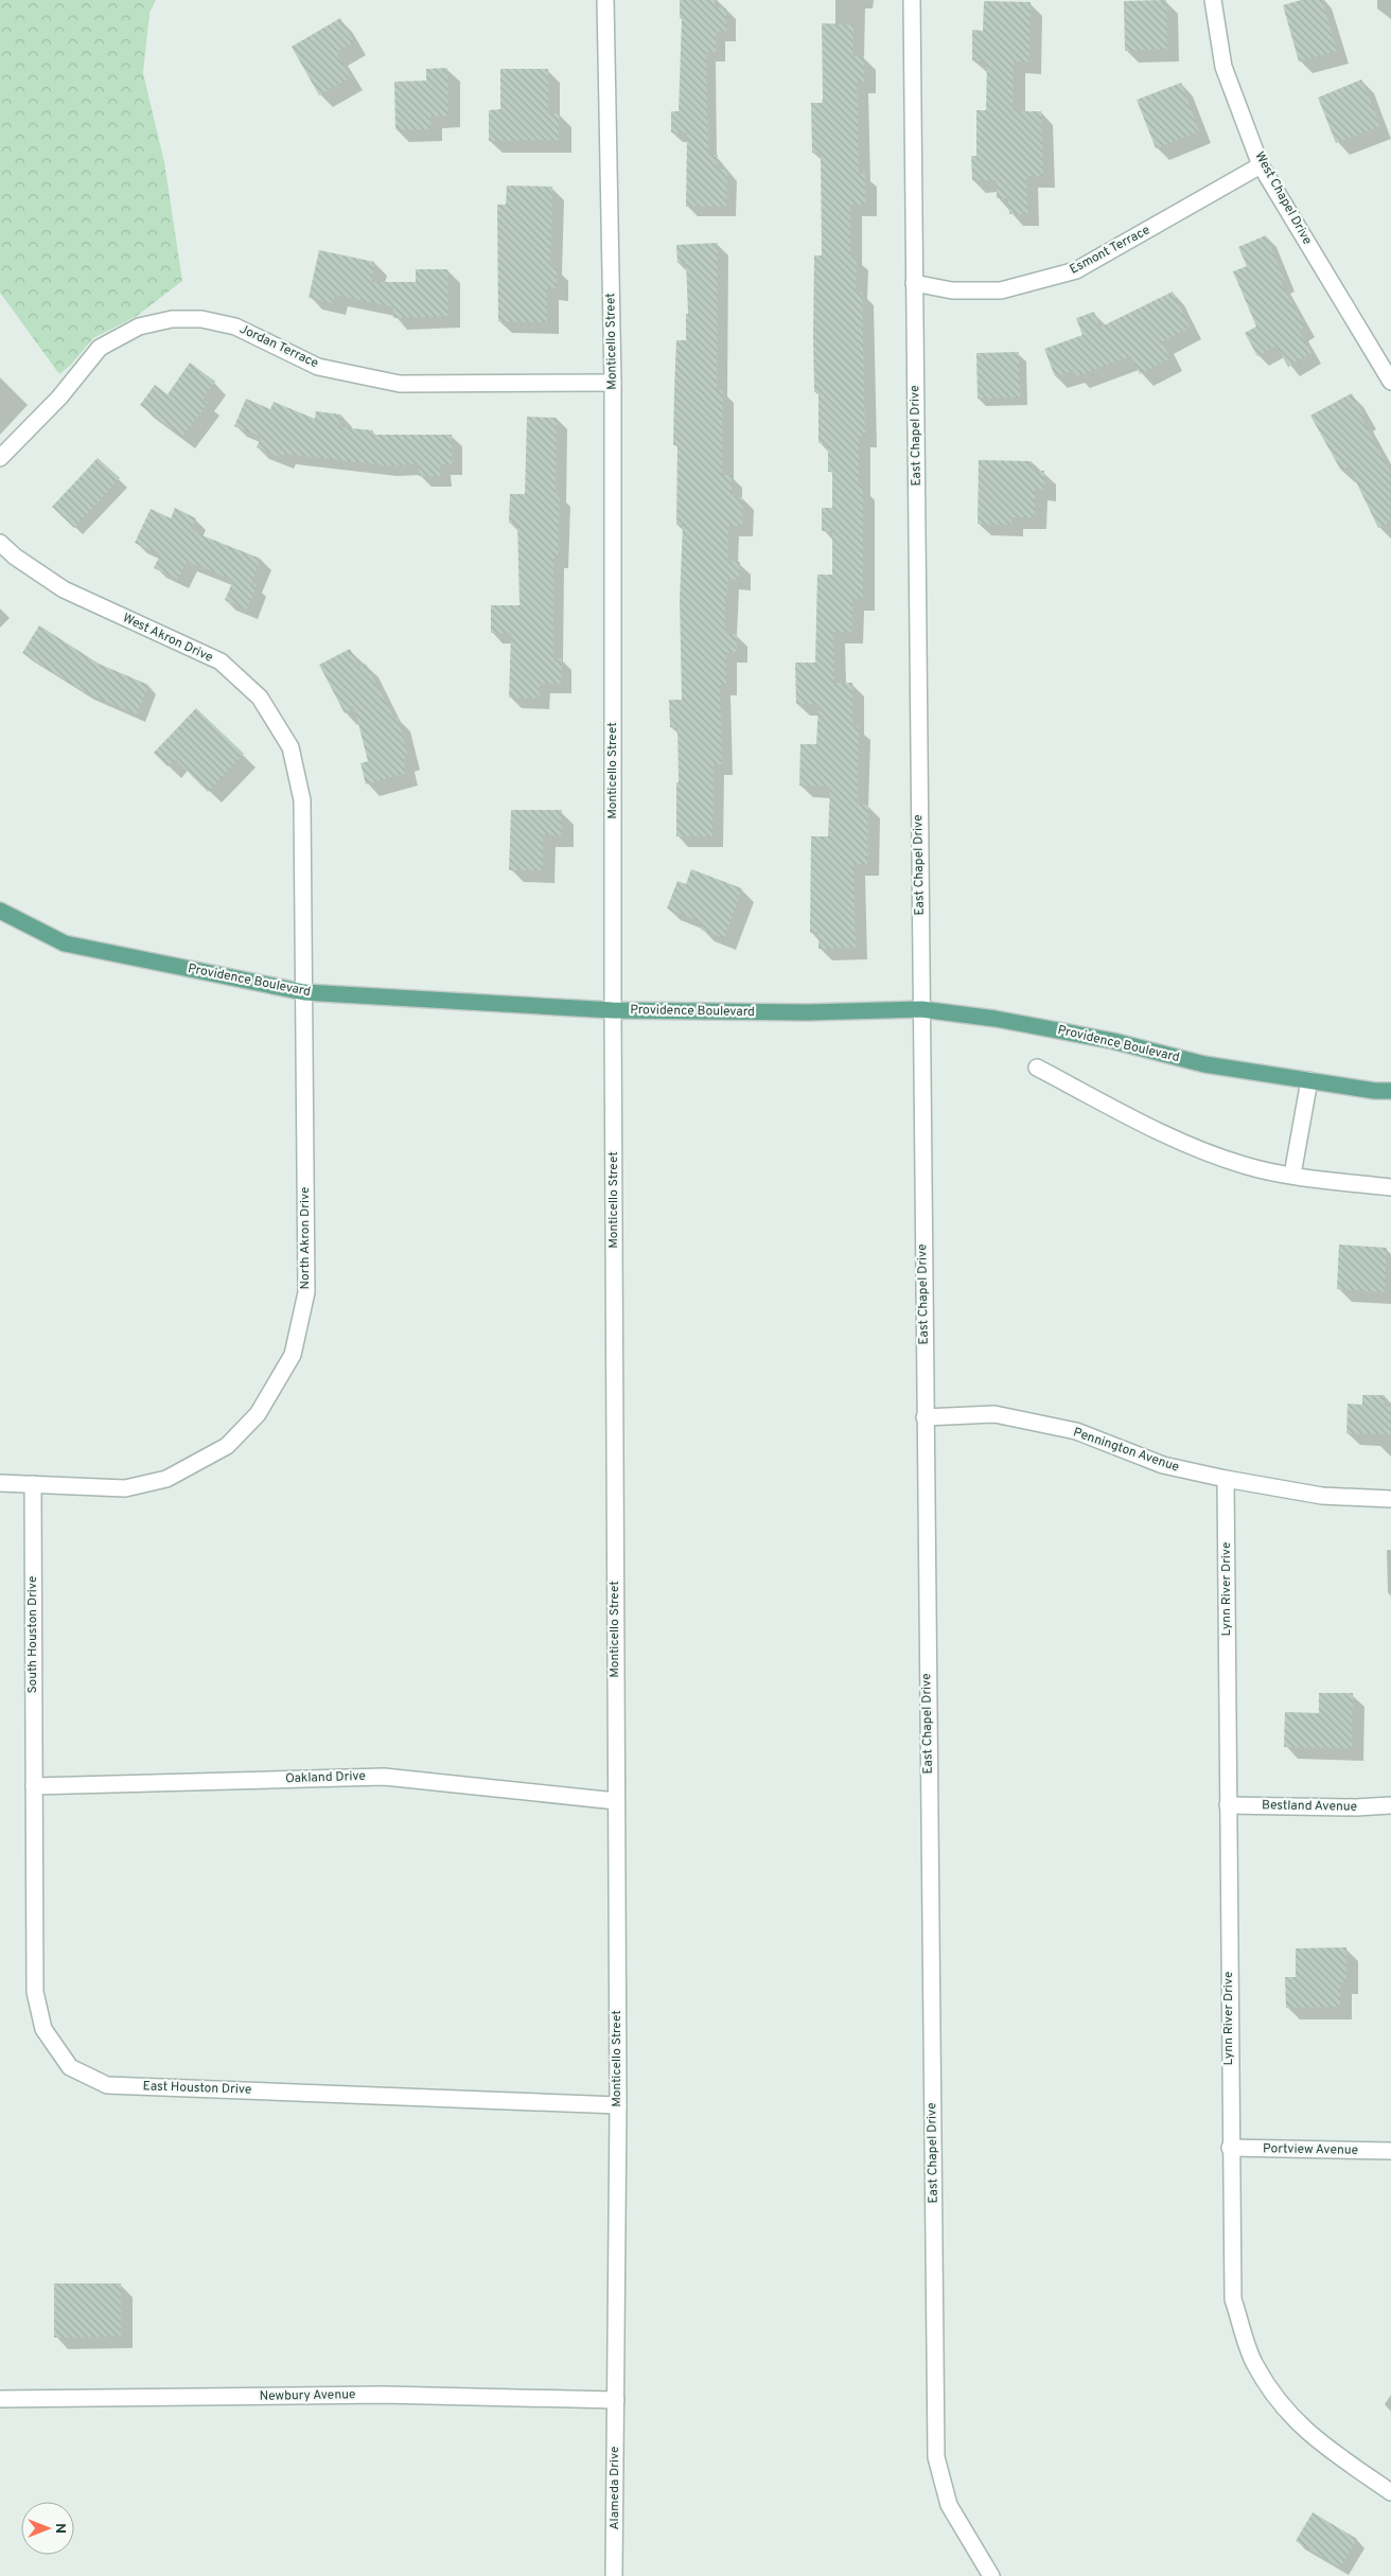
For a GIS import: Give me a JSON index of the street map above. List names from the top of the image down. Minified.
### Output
{"streets":{"main road":["Providence Boulevard"],"street":["West Chapel Drive","Esmont Terrace","Monticello Street","Jordan Terrace","East Chapel Drive","West Akron Drive","North Akron Drive","Pennington Avenue","Lynn River Drive","South Houston Drive","Oakland Drive","Bestland Avenue","East Houston Drive","Portview Avenue","Newbury Avenue","Alameda Drive"]},"crossings":[["West Chapel Drive","Esmont Terrace"],["Esmont Terrace","East Chapel Drive"],["Monticello Street","Jordan Terrace"],["Monticello Street","Providence Boulevard"],["Monticello Street","Oakland Drive"],["Monticello Street","East Houston Drive"],["Monticello Street","Newbury Avenue"],["Monticello Street","Alameda Drive"],["East Chapel Drive","Providence Boulevard"],["East Chapel Drive","Pennington Avenue"],["West Akron Drive","Providence Boulevard"],["West Akron Drive","North Akron Drive"],["Providence Boulevard","North Akron Drive"],["North Akron Drive","South Houston Drive"],["Pennington Avenue","Lynn River Drive"],["Lynn River Drive","Bestland Avenue"],["Lynn River Drive","Portview Avenue"],["South Houston Drive","Oakland Drive"],["South Houston Drive","East Houston Drive"],["Oakland Drive","East Houston Drive"],["Newbury Avenue","Alameda Drive"]],"north":"right"}
